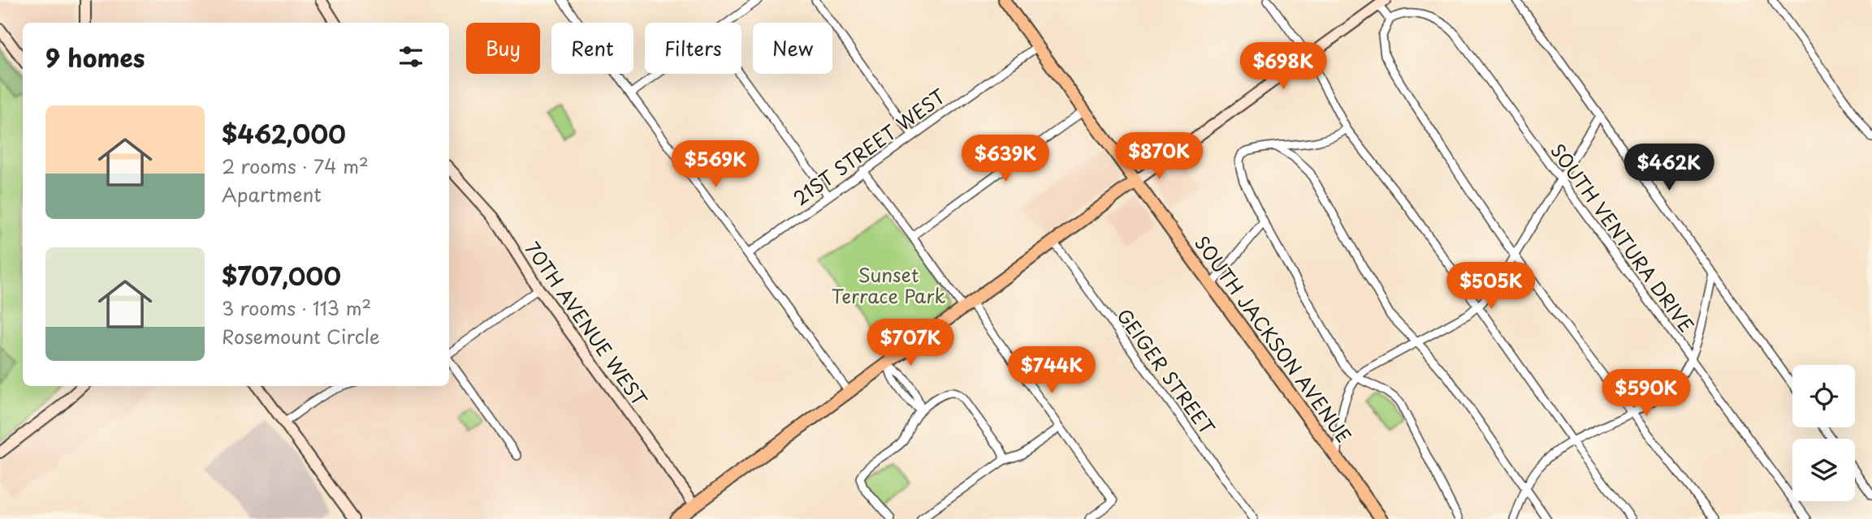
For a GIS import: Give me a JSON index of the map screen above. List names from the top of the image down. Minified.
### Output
{"streets":{"main road":["SOUTH JACKSON AVENUE"],"street":["21ST STREET WEST","SOUTH VENTURA DRIVE","70TH AVENUE WEST","GEIGER STREET"]},"crossings":[["21ST STREET WEST","SOUTH JACKSON AVENUE"]],"parks":["Sunset Terrace Park"],"page":{"chip":["Buy","Rent","Filters","New"],"heading":"9 homes","price":["$698K","$870K","$639K","$569K","$462K","$505K","$707K","$744K","$590K"],"list":[{"name":"$462,000","note":"2 rooms · 74 m² · Apartment"},{"name":"$707,000","note":"3 rooms · 113 m² · Rosemount Circle"}]}}
